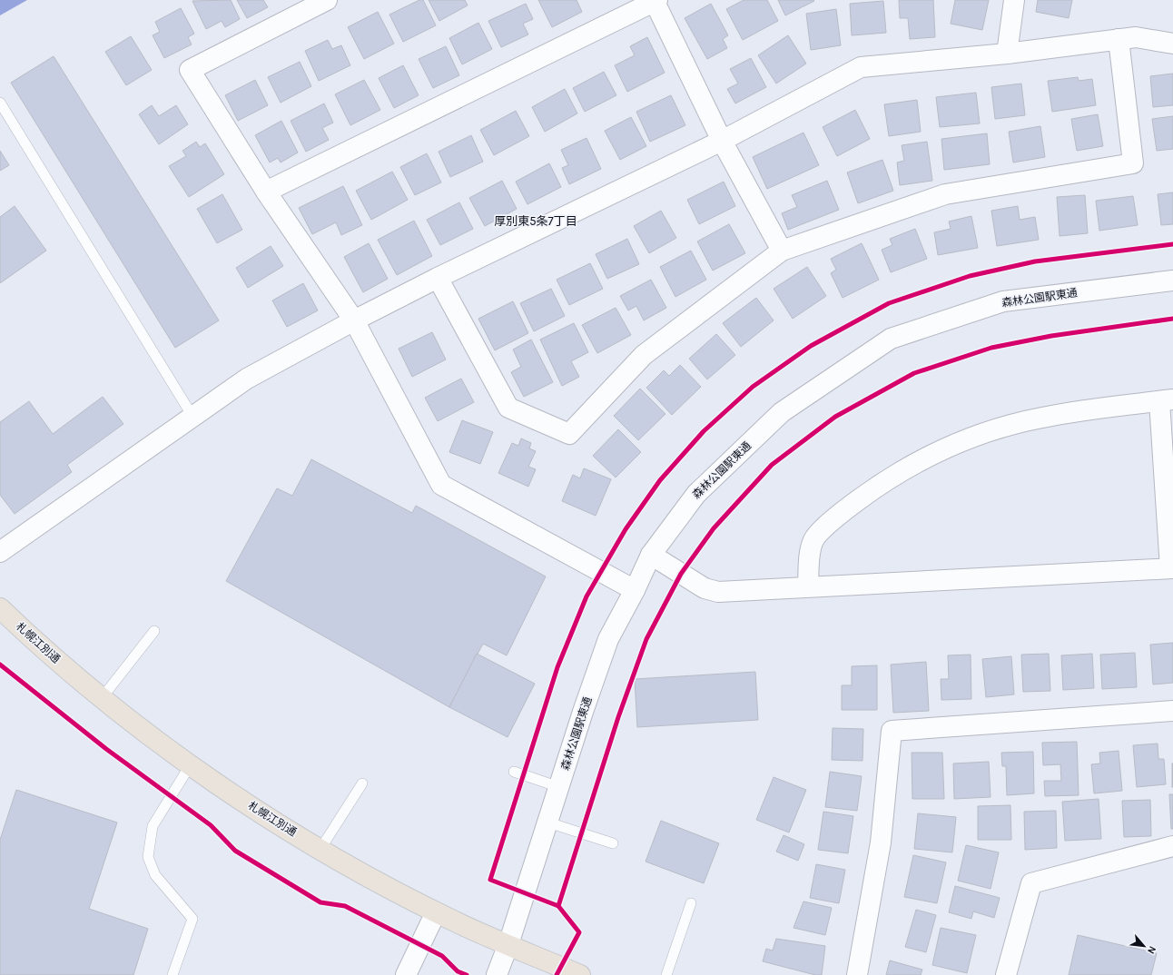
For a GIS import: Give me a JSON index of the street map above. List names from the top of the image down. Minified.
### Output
{"streets":{"highway":["札幌江別通"],"street":["森林公園駅東通"]},"crossings":[["森林公園駅東通","札幌江別通"]],"districts":["厚別東5条7丁目"],"north":"bottom right"}
